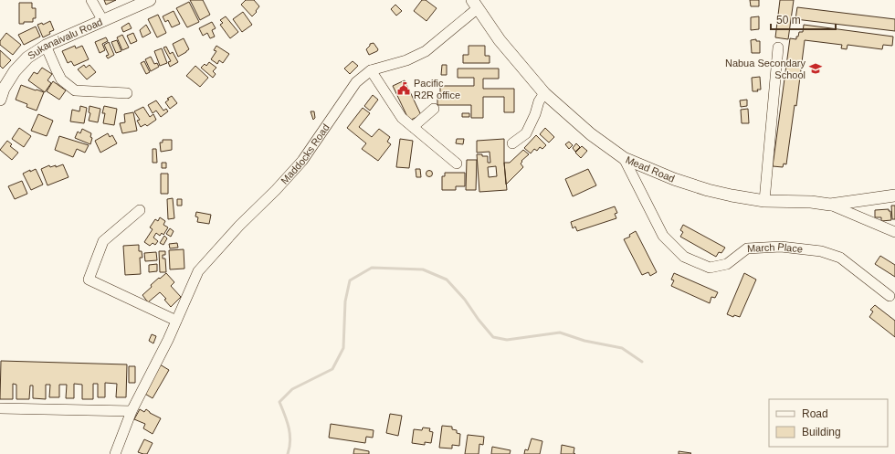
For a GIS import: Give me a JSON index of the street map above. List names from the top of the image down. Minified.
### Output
{"streets":{"main road":["Sukanaivalu Road","Mead Road"],"street":["Maddocks Road","March Place"]},"crossings":[["Maddocks Road","Mead Road"],["Mead Road","March Place"]],"places":{"school or university":["Nabua Secondary School"],"public building":["Pacific R2R office"]},"legend":["Road","Building"],"scale_bar":"50 m"}
